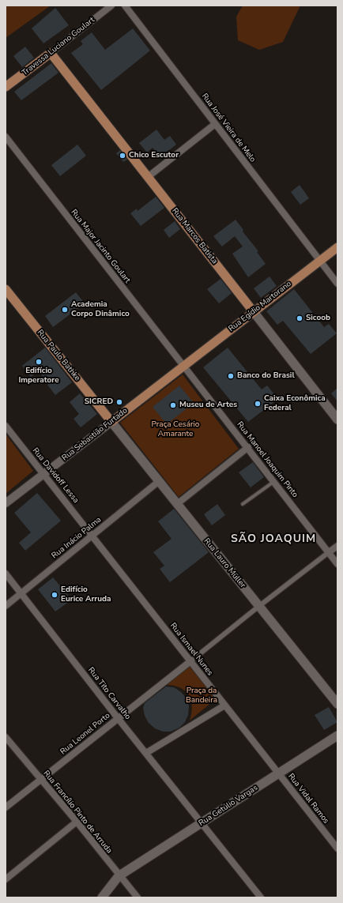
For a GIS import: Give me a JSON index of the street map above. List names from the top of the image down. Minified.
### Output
{"streets":{"main road":["Travessa Luciano Goulart","Rua Marcos Batista","Rua Egídio Martorano","Rua Paulo Bathke","Rua Sebastião Furtado","Rua Lauro Müller","Rua Getúlio Vargas"],"street":["Rua José Vieira de Melo","Rua Major Jacinto Goulart","Rua Manoel Joaquim Pinto","Rua Davidoff Lessa","Rua Inácio Palma","Rua Ismael Nunes","Rua Tito Carvalho","Rua Leonel Porto","Rua Vidal Ramos","Rua Francílio Pinto de Arruda"]},"crossings":[["Travessa Luciano Goulart","Rua Marcos Batista"],["Rua José Vieira de Melo","Rua Egídio Martorano"],["Rua Marcos Batista","Rua Egídio Martorano"],["Rua Major Jacinto Goulart","Rua Egídio Martorano"],["Rua Major Jacinto Goulart","Rua Sebastião Furtado"],["Rua Major Jacinto Goulart","Rua Manoel Joaquim Pinto"],["Rua Egídio Martorano","Rua Sebastião Furtado"],["Rua Egídio Martorano","Rua Manoel Joaquim Pinto"],["Rua Paulo Bathke","Rua Sebastião Furtado"],["Rua Paulo Bathke","Rua Lauro Müller"],["Rua Sebastião Furtado","Rua Manoel Joaquim Pinto"],["Rua Sebastião Furtado","Rua Davidoff Lessa"],["Rua Sebastião Furtado","Rua Lauro Müller"],["Rua Davidoff Lessa","Rua Inácio Palma"],["Rua Davidoff Lessa","Rua Ismael Nunes"],["Rua Inácio Palma","Rua Lauro Müller"],["Rua Inácio Palma","Rua Ismael Nunes"],["Rua Inácio Palma","Rua Tito Carvalho"],["Rua Ismael Nunes","Rua Leonel Porto"],["Rua Ismael Nunes","Rua Vidal Ramos"],["Rua Ismael Nunes","Rua Getúlio Vargas"],["Rua Tito Carvalho","Rua Leonel Porto"],["Rua Tito Carvalho","Rua Getúlio Vargas"],["Rua Leonel Porto","Rua Francílio Pinto de Arruda"],["Rua Vidal Ramos","Rua Getúlio Vargas"],["Rua Getúlio Vargas","Rua Francílio Pinto de Arruda"]],"districts":["SÃO JOAQUIM"],"parks":["Praça Cesário Amarante","Praça da Bandeira"],"places":["Chico Escutor","Academia Corpo Dinâmico","Sicoob","Edifício Imperatore","Banco do Brasil","SICRED","Caixa Econômica Federal","Museu de Artes","Edifício Eurice Arruda"]}
